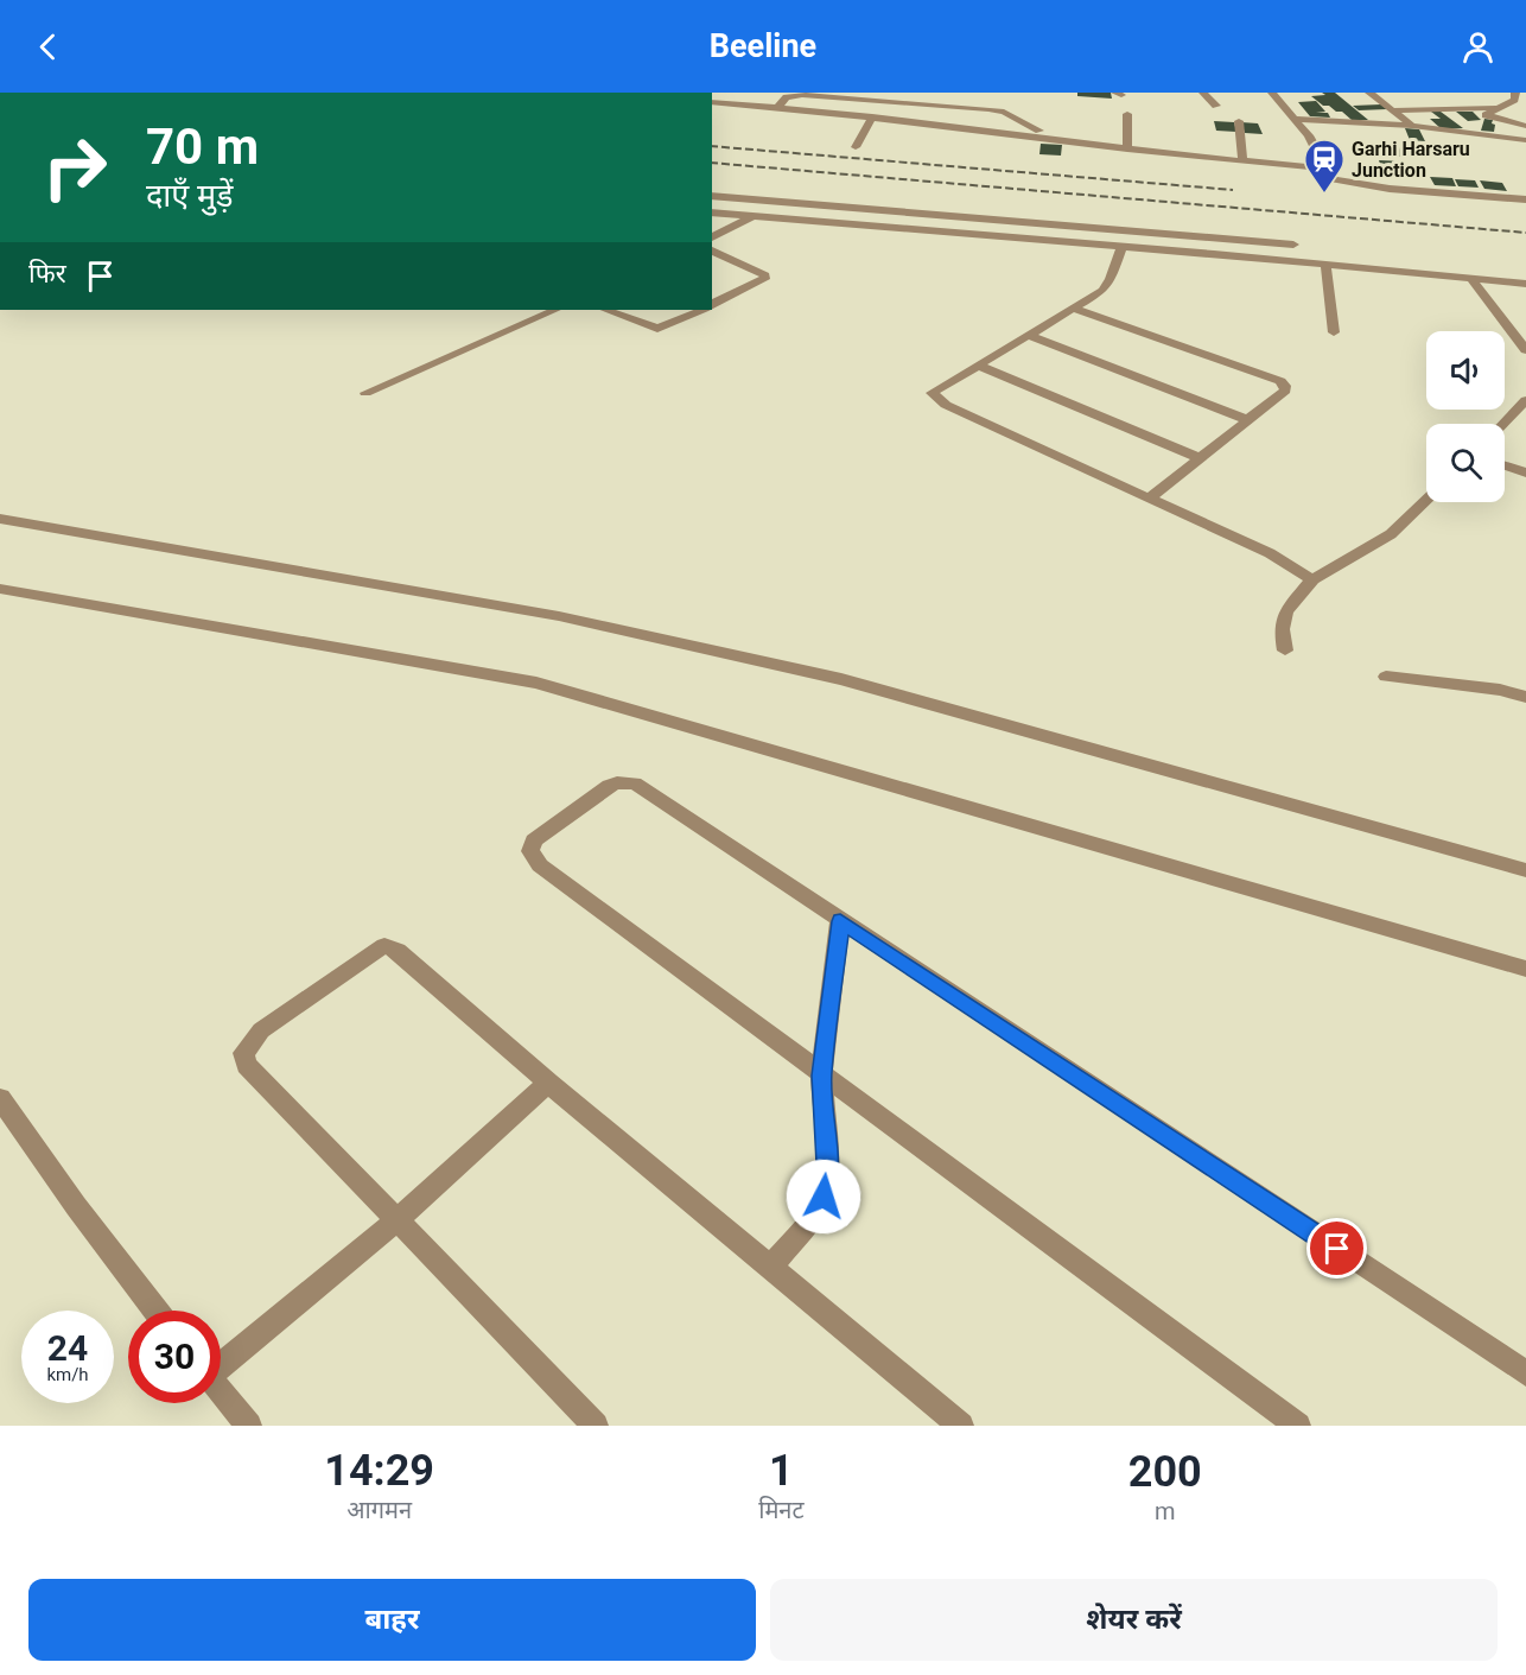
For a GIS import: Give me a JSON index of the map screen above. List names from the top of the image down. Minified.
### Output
{"places":{"station":["Garhi Harsaru Junction"]},"page":{"header":"Beeline","turn":["70 m","दाएँ मुड़ें"],"then":"फिर","speed":"24 km/h","limit":"30","eta":["14:29","आगमन","1","मिनट","200","m"],"buttons":["बाहर","शेयर करें"]}}
